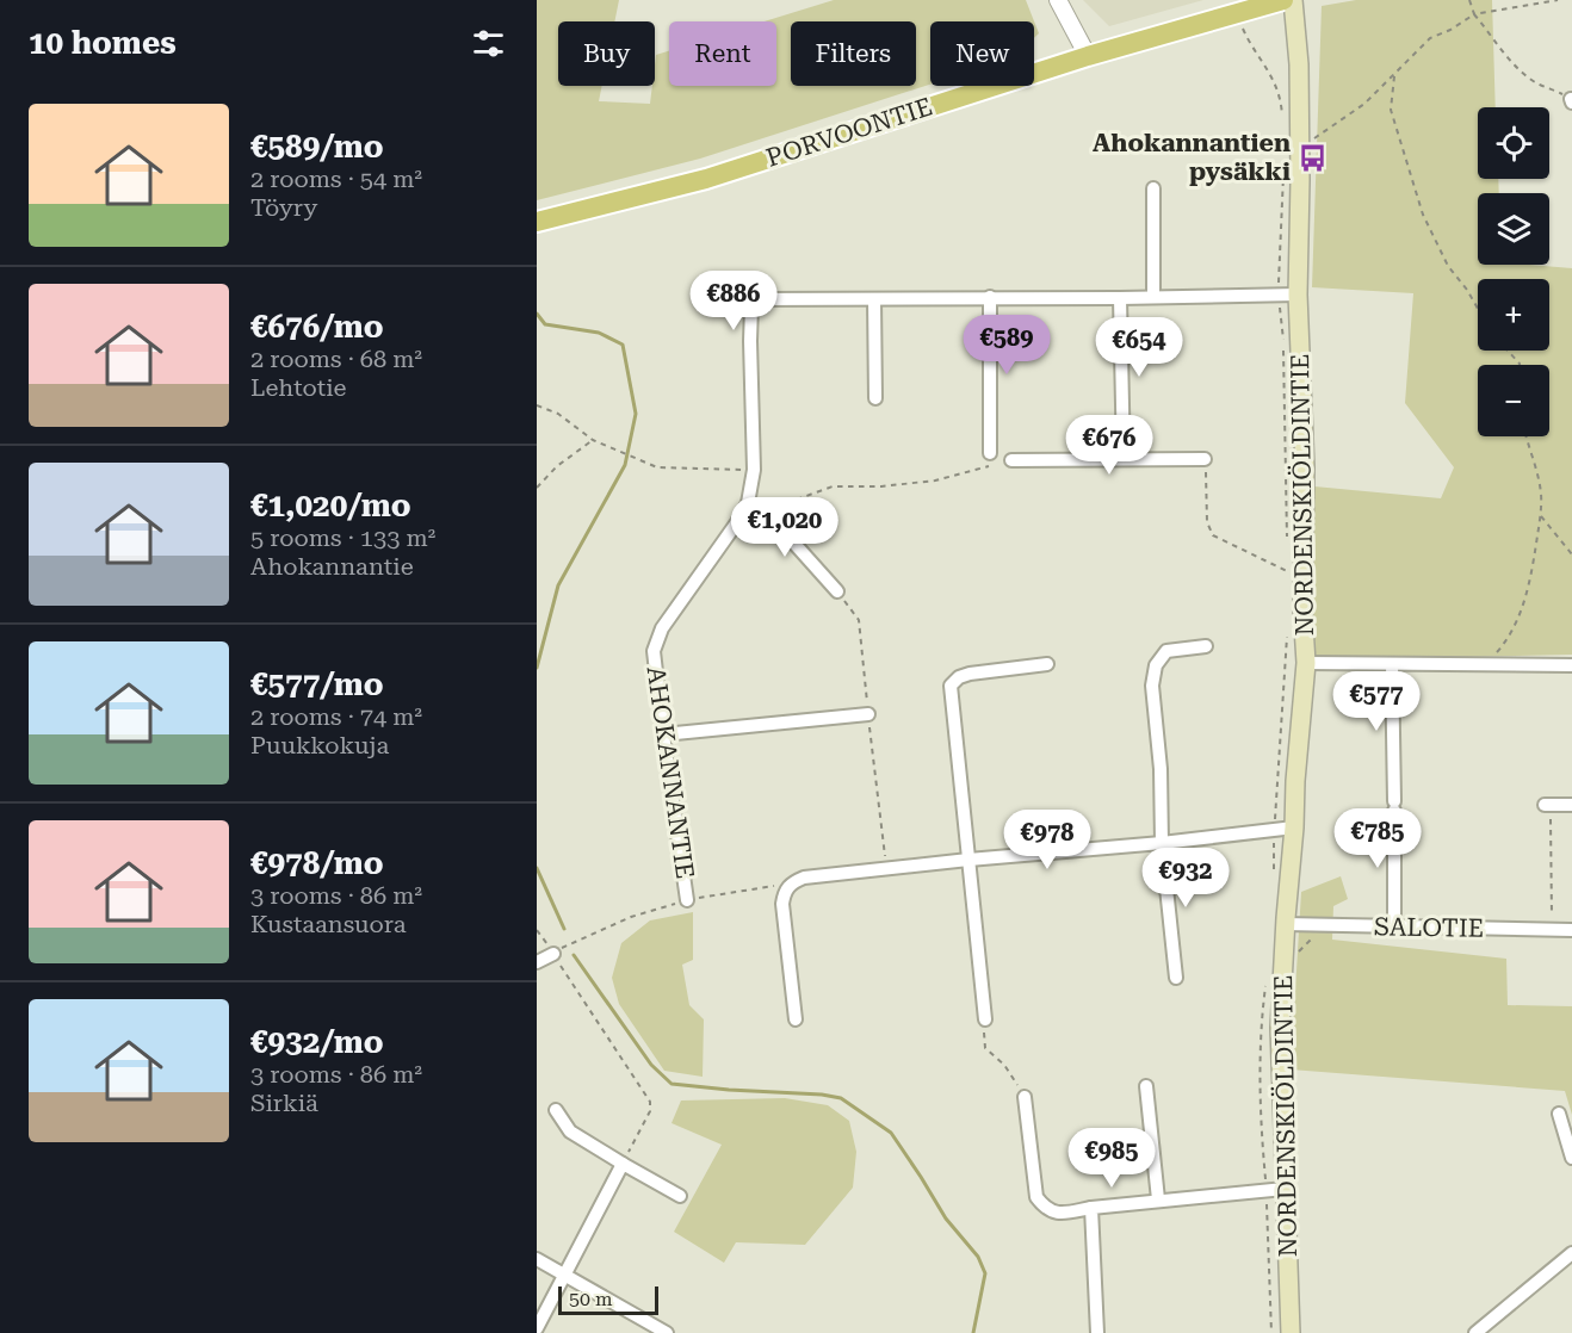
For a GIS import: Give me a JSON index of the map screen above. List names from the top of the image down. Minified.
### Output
{"streets":{"main road":["PORVOONTIE","NORDENSKIÖLDINTIE"],"street":["AHOKANNANTIE","SALOTIE"]},"crossings":[["NORDENSKIÖLDINTIE","AHOKANNANTIE"],["NORDENSKIÖLDINTIE","SALOTIE"]],"places":{"bus stop":["Ahokannantien pysäkki"]},"scale_bar":"50 m","page":{"heading":"10 homes","chip":["Buy","Rent","Filters","New"],"list":[{"name":"€589/mo","note":"2 rooms · 54 m² · Töyry"},{"name":"€676/mo","note":"2 rooms · 68 m² · Lehtotie"},{"name":"€1,020/mo","note":"5 rooms · 133 m² · Ahokannantie"},{"name":"€577/mo","note":"2 rooms · 74 m² · Puukkokuja"},{"name":"€978/mo","note":"3 rooms · 86 m² · Kustaansuora"},{"name":"€932/mo","note":"3 rooms · 86 m² · Sirkiä"}],"map_buttons":["+","−"],"price":["€886","€589","€654","€676","€1,020","€577","€785","€978","€932","€985"],"scale":"50 m"}}
